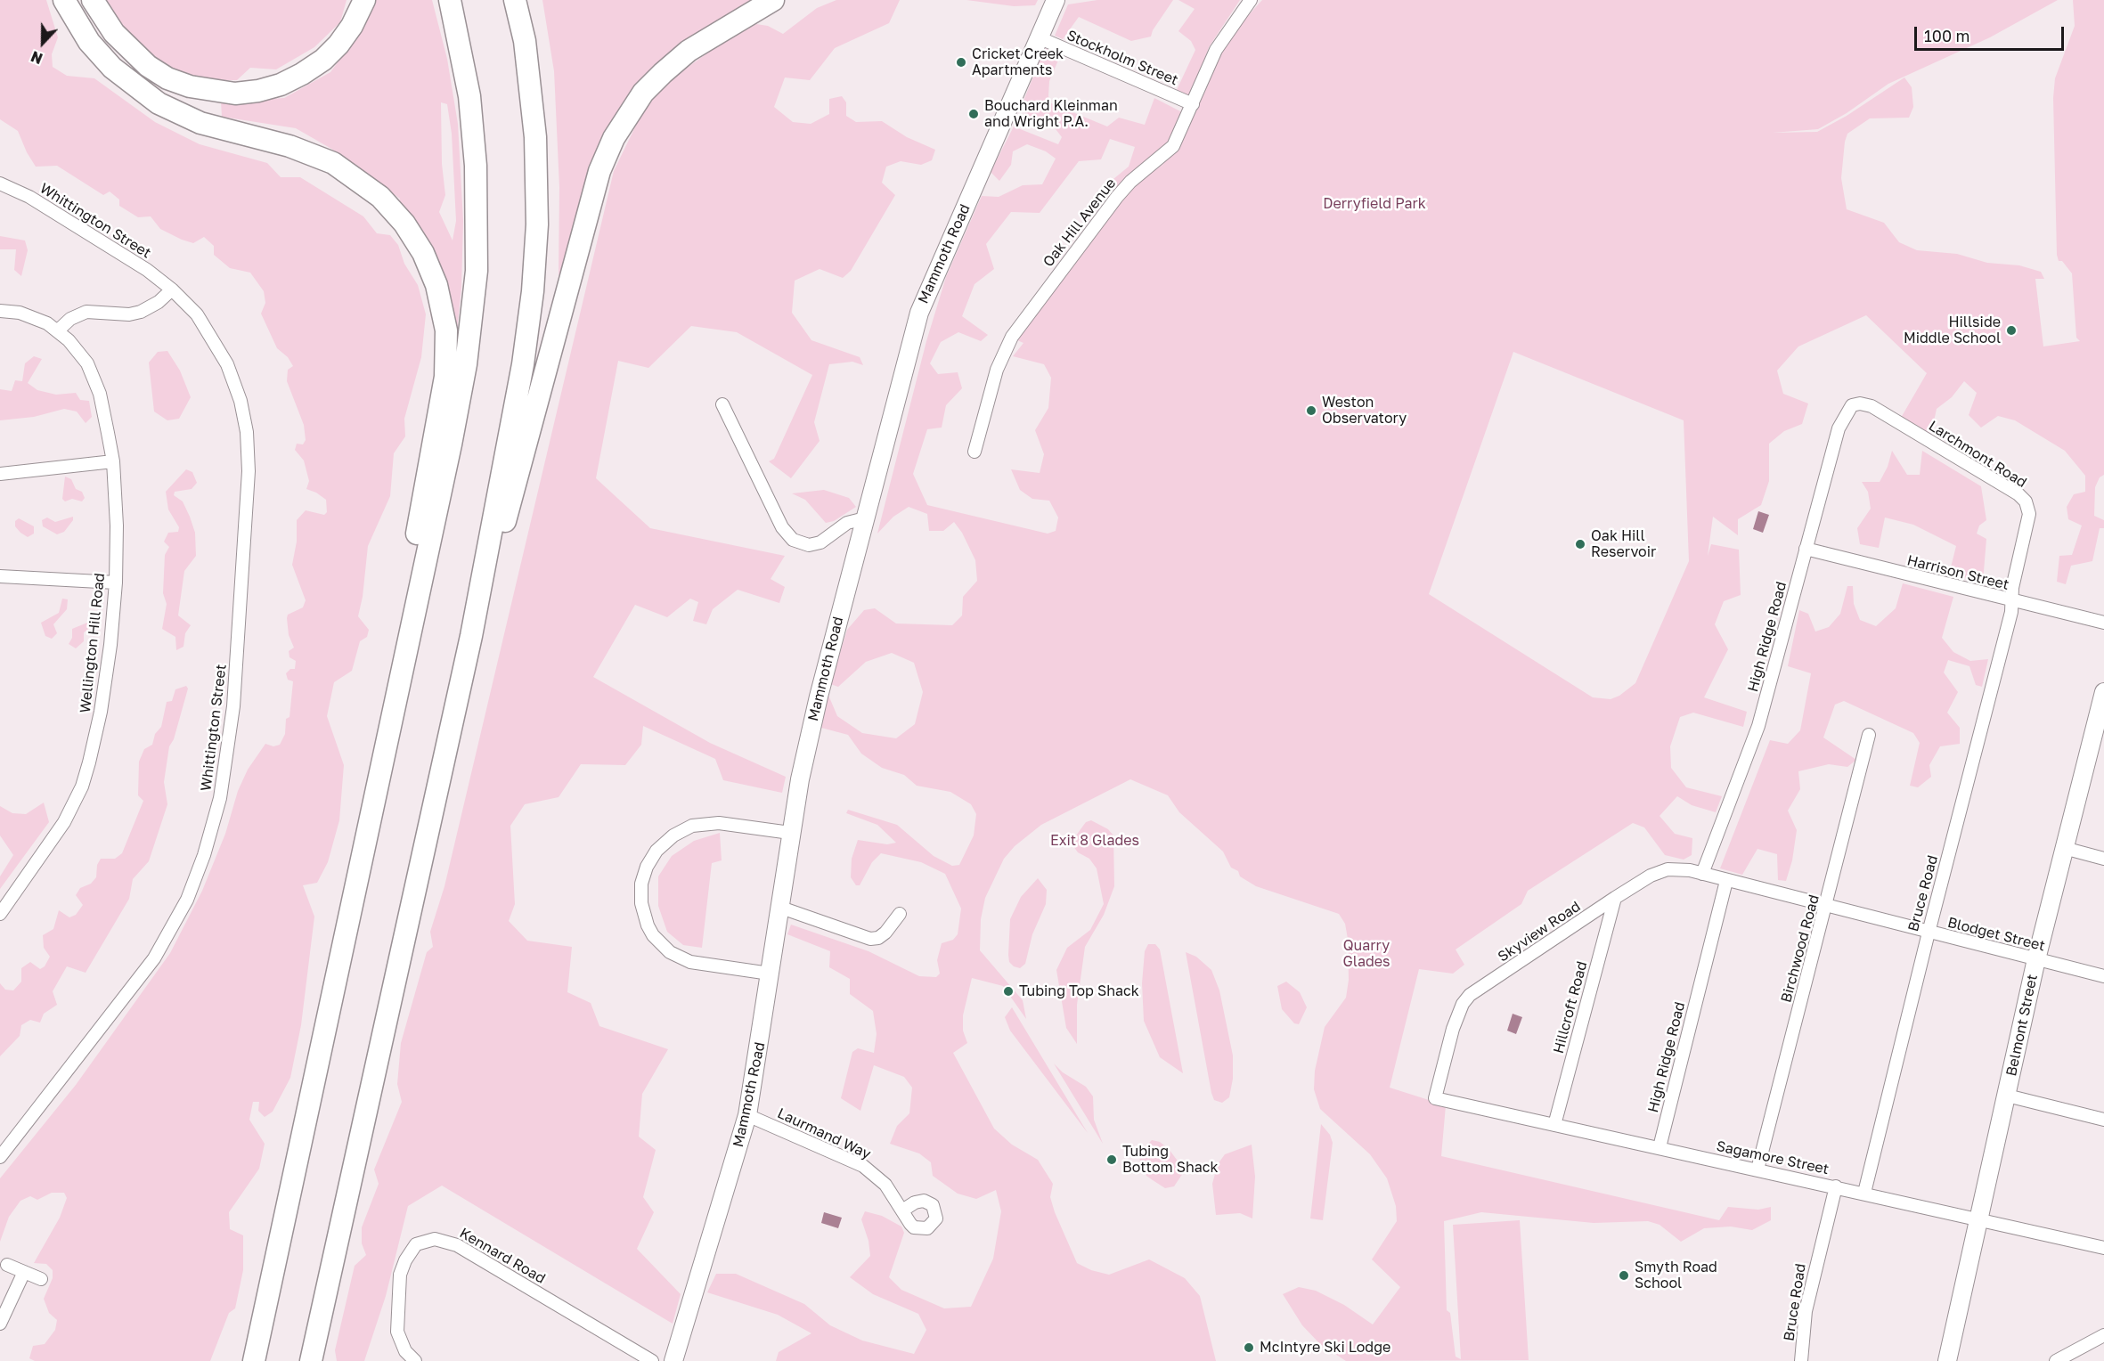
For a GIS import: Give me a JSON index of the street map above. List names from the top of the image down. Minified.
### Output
{"streets":{"main road":["Mammoth Road","Belmont Street"],"street":["Stockholm Street","Whittington Street","Oak Hill Avenue","Larchmont Road","Harrison Street","High Ridge Road","Wellington Hill Road","Bruce Road","Skyview Road","Blodget Street","Birchwood Road","Hillcroft Road","Laurmand Way","Sagamore Street","Kennard Road"]},"crossings":[["Stockholm Street","Oak Hill Avenue"],["Stockholm Street","Mammoth Road"],["Mammoth Road","Laurmand Way"],["Larchmont Road","Harrison Street"],["Larchmont Road","High Ridge Road"],["Larchmont Road","Bruce Road"],["Harrison Street","High Ridge Road"],["Harrison Street","Bruce Road"],["High Ridge Road","Skyview Road"],["High Ridge Road","Blodget Street"],["High Ridge Road","Sagamore Street"],["Bruce Road","Blodget Street"],["Bruce Road","Sagamore Street"],["Skyview Road","Blodget Street"],["Skyview Road","Hillcroft Road"],["Skyview Road","Sagamore Street"],["Blodget Street","Birchwood Road"],["Blodget Street","Belmont Street"],["Birchwood Road","Sagamore Street"],["Hillcroft Road","Sagamore Street"],["Belmont Street","Sagamore Street"]],"parks":["Derryfield Park","Exit 8 Glades","Quarry Glades"],"places":["Cricket Creek Apartments","Bouchard Kleinman and Wright P.A.","Hillside Middle School","Weston Observatory","Oak Hill Reservoir","Tubing Top Shack","Tubing Bottom Shack","Smyth Road School","McIntyre Ski Lodge"],"scale_bar":"100 m","north":"bottom"}
